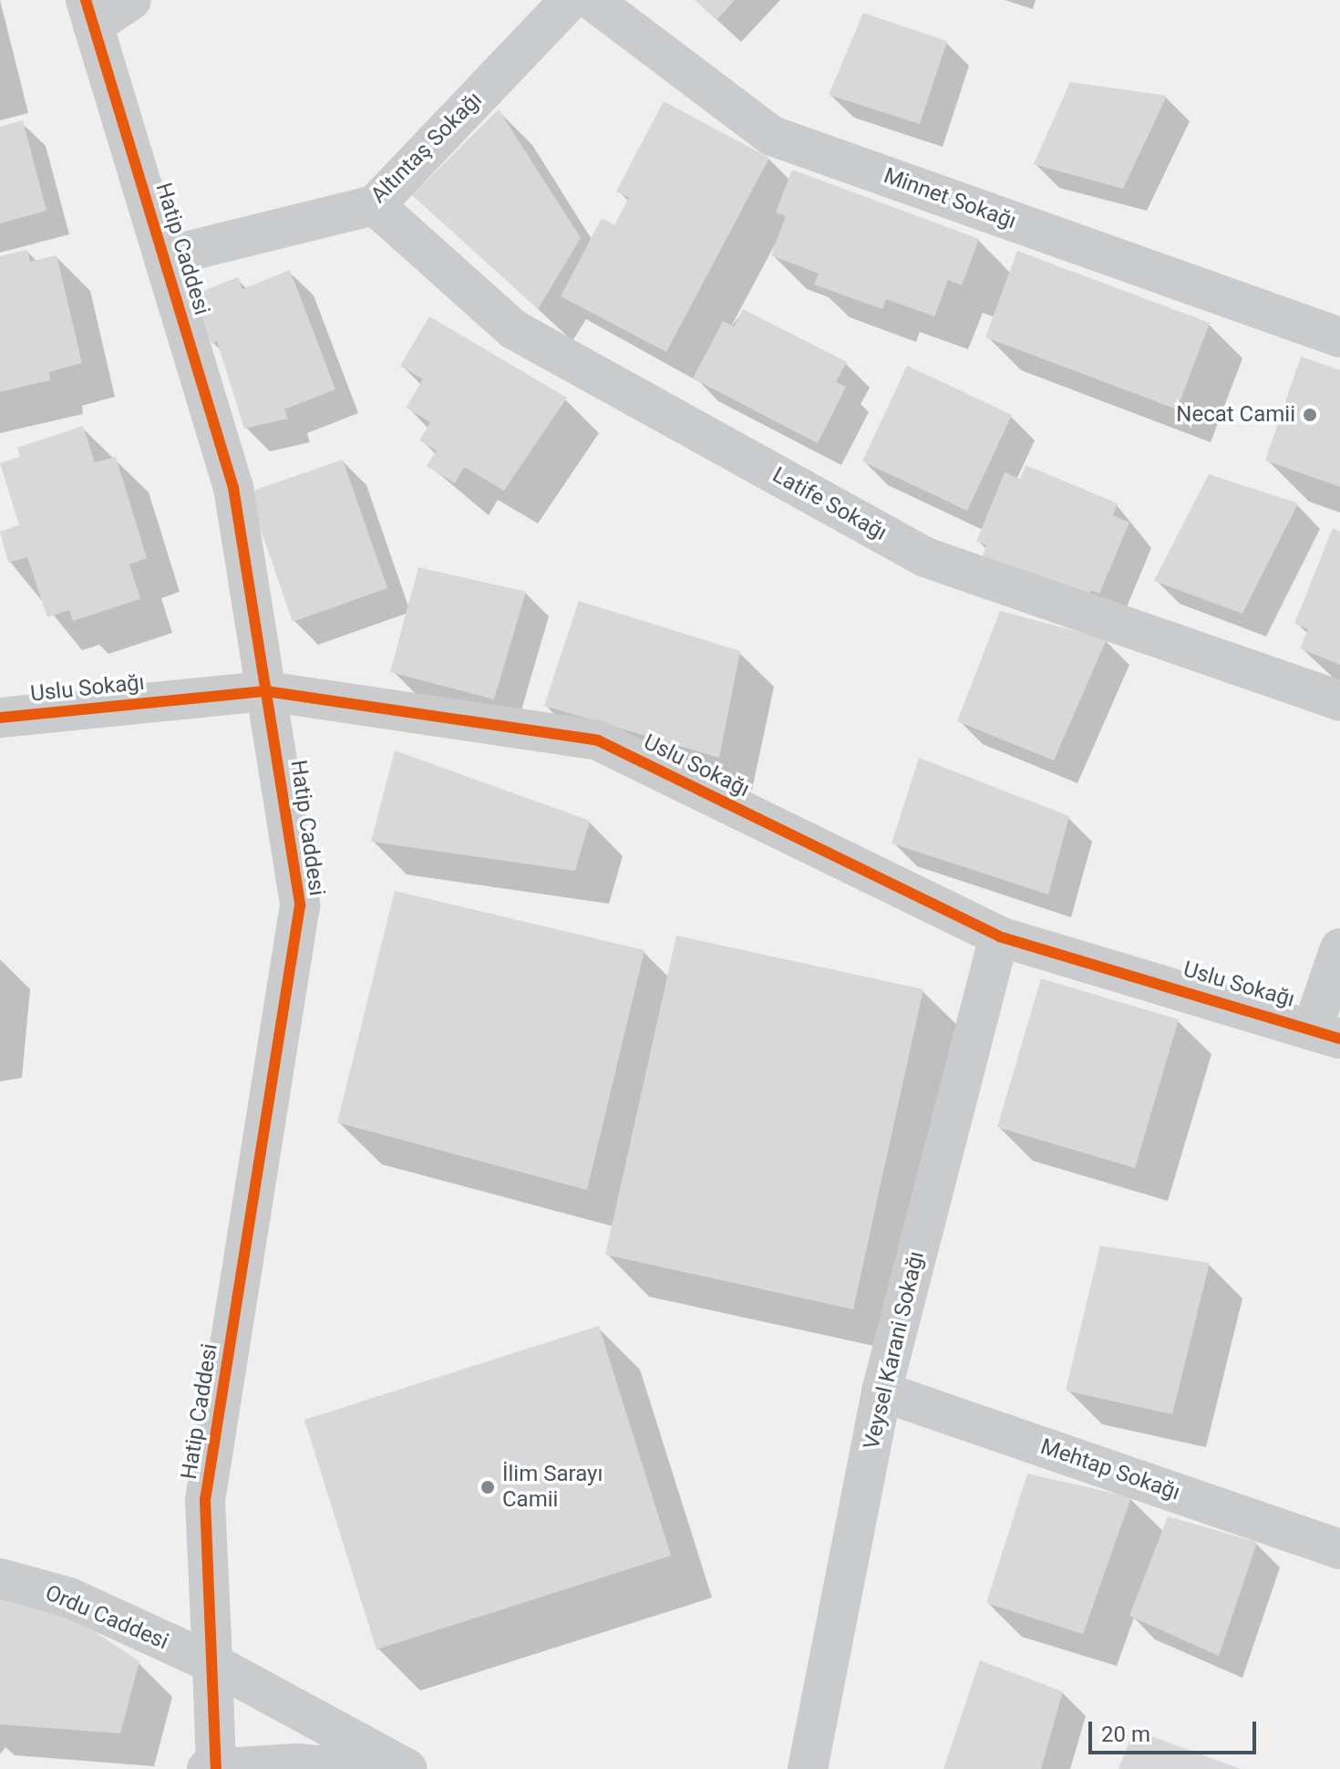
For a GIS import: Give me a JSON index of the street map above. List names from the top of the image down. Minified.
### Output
{"streets":{"street":["Altıntaş Sokağı","Minnet Sokağı","Hatip Caddesi","Latife Sokağı","Uslu Sokağı","Veysel Karani Sokağı","Mehtap Sokağı","Ordu Caddesi"]},"crossings":[["Altıntaş Sokağı","Hatip Caddesi"],["Altıntaş Sokağı","Latife Sokağı"],["Hatip Caddesi","Uslu Sokağı"],["Hatip Caddesi","Ordu Caddesi"],["Uslu Sokağı","Veysel Karani Sokağı"],["Veysel Karani Sokağı","Mehtap Sokağı"]],"places":["Necat Camii","İlim Sarayı Camii"],"scale_bar":"20 m"}
